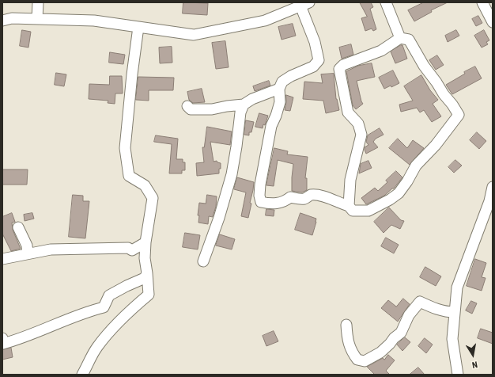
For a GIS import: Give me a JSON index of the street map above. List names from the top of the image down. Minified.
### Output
{"north":"bottom"}
